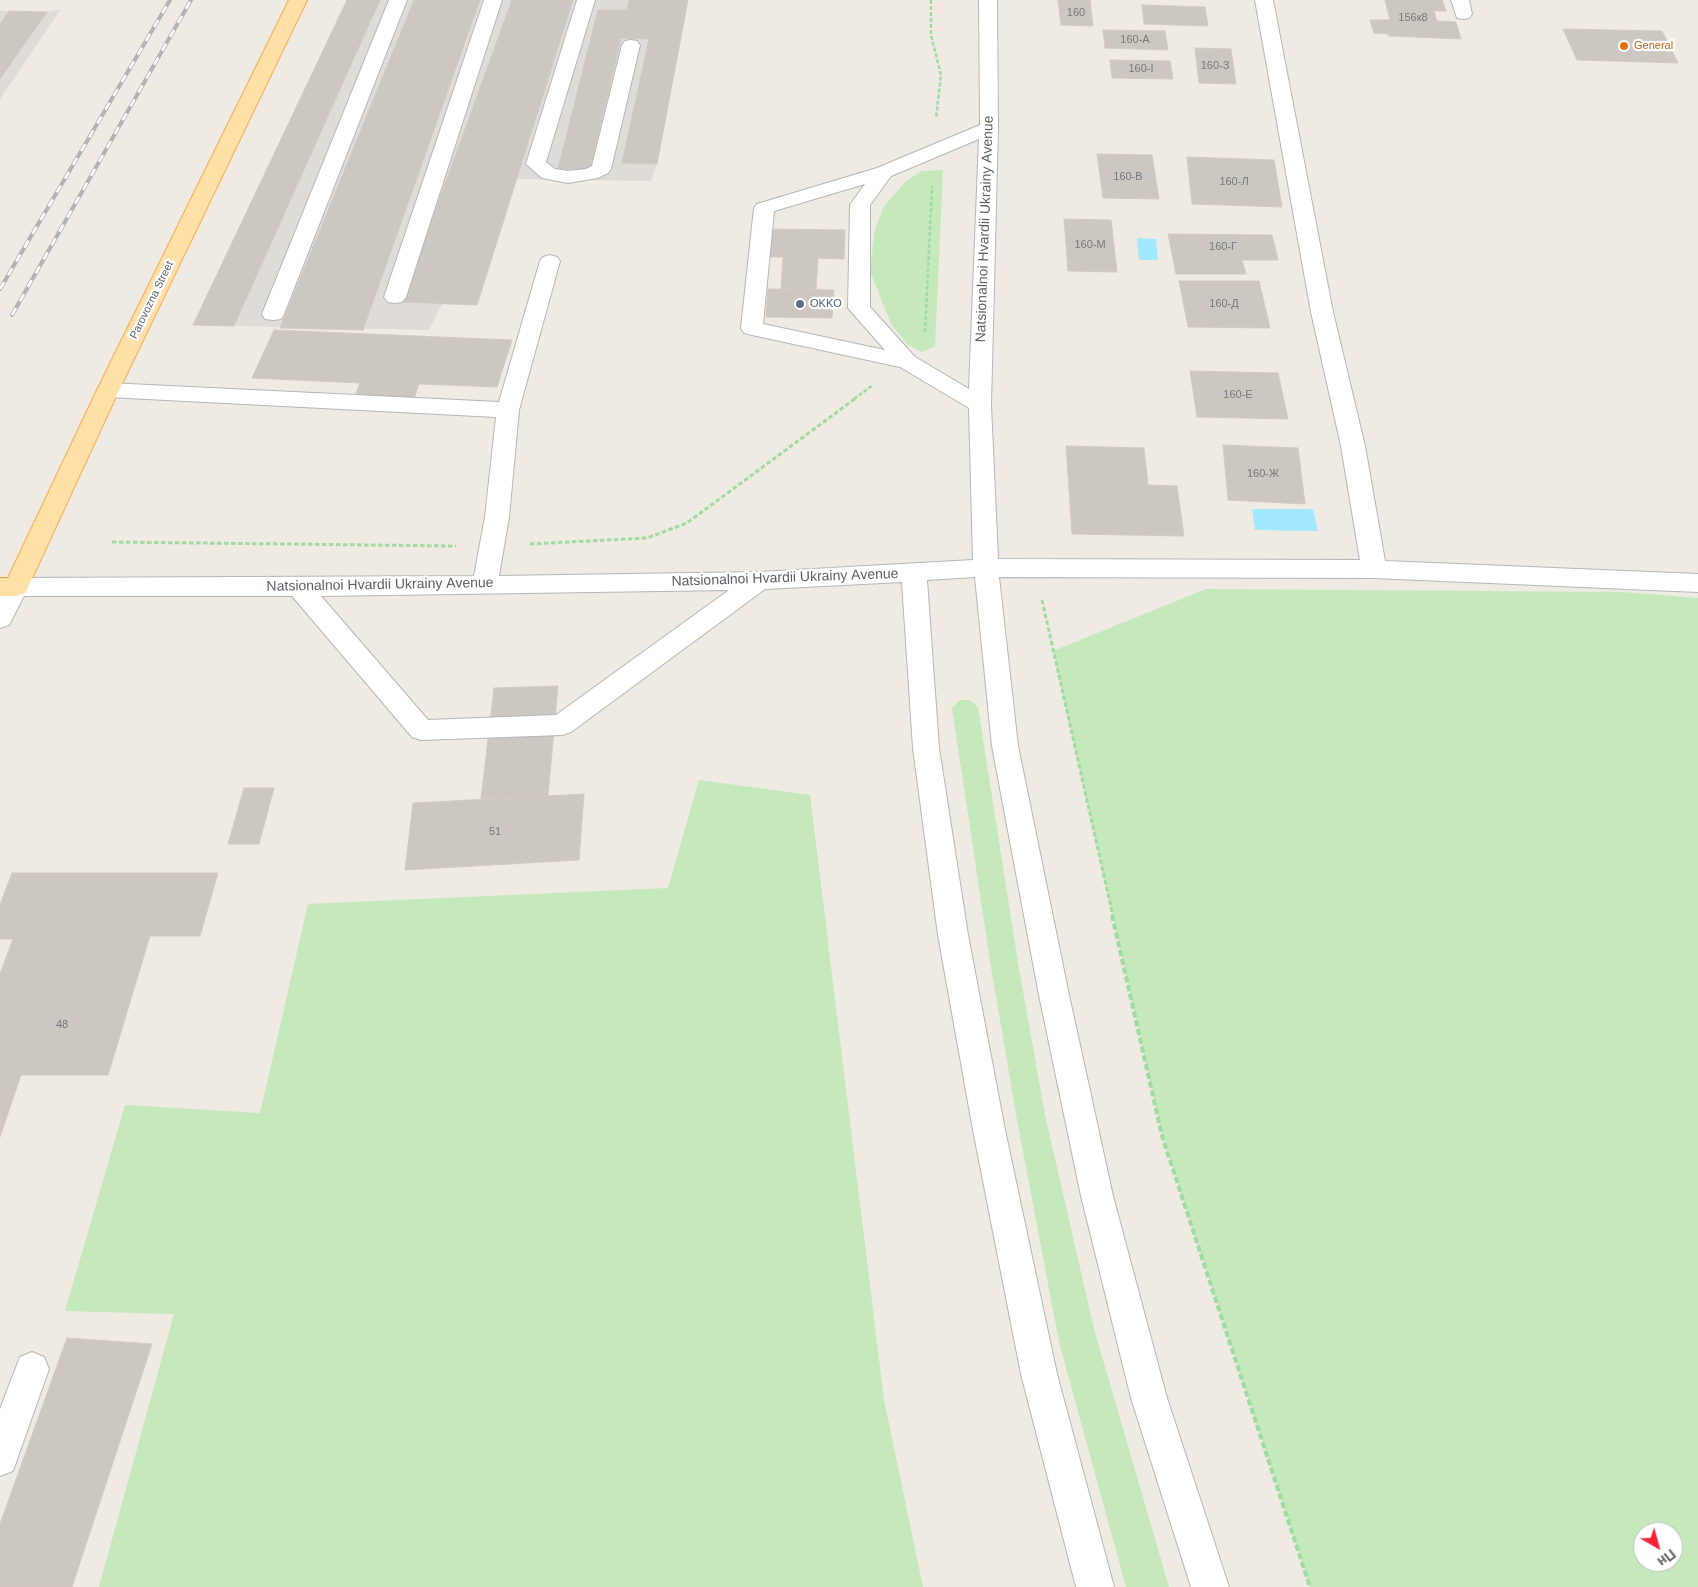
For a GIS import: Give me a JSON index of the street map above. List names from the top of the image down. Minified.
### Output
{"streets":{"main road":["Parovozna Street"],"street":["Natsionalnoi Hvardii Ukrainy Avenue"]},"crossings":[["Natsionalnoi Hvardii Ukrainy Avenue","Parovozna Street"]],"places":["General","OKKO"],"house_numbers":["160","156к8","160-А","160-З","160-І","160-В","160-Л","160-М","160-Г","160-Д","160-Е","160-Ж","51","48"],"north":"bottom right"}
